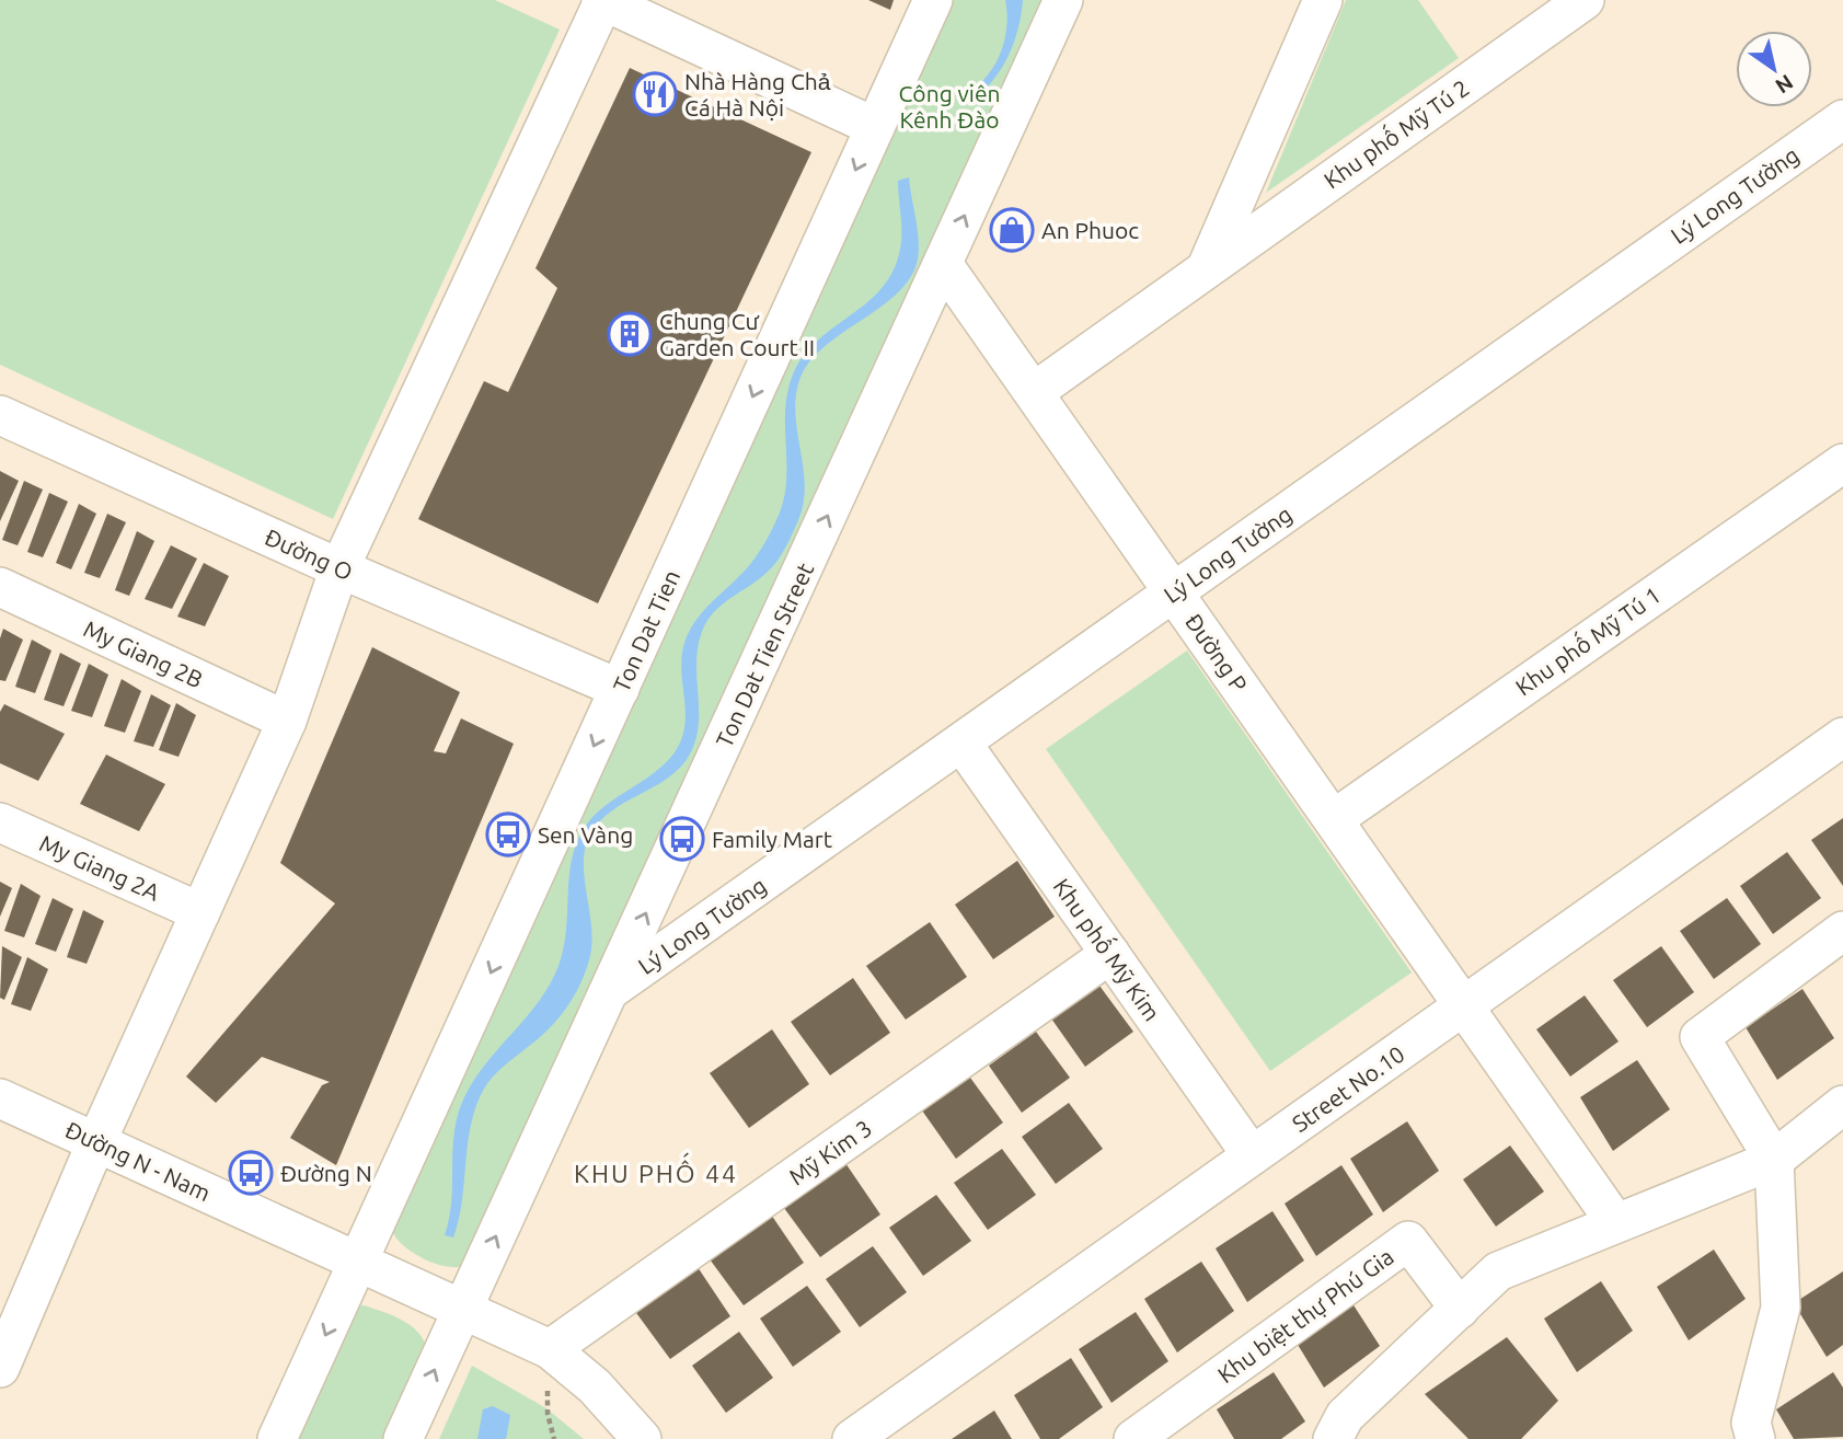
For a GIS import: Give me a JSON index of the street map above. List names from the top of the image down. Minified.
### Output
{"streets":{"street":["Khu phố Mỹ Tú 2","Lý Long Tường","Đường O","Ton Dat Tien","Khu phố Mỹ Tú 1","Đường P","My Giang 2B","Ton Dat Tien Street","My Giang 2A","Khu phố Mỹ Kim","Street No.10","Mỹ Kim 3","Đường N - Nam","Khu biệt thự Phú Gia"]},"crossings":[["Khu phố Mỹ Tú 2","Đường P"],["Lý Long Tường","Đường P"],["Lý Long Tường","Ton Dat Tien Street"],["Lý Long Tường","Khu phố Mỹ Kim"],["Đường O","Ton Dat Tien"],["Ton Dat Tien","Đường N - Nam"],["Khu phố Mỹ Tú 1","Đường P"],["Đường P","Ton Dat Tien Street"],["Đường P","Street No.10"],["Ton Dat Tien Street","Đường N - Nam"],["Khu phố Mỹ Kim","Street No.10"],["Khu phố Mỹ Kim","Mỹ Kim 3"]],"one_way":["Ton Dat Tien Street"],"districts":["KHU PHỐ 44"],"parks":["Công viên Kênh Đào"],"places":{"restaurant":["Nhà Hàng Chả Cá Hà Nội"],"shop":["An Phuoc"],"building":["Chung Cư Garden Court II"],"bus stop":["Sen Vàng","Family Mart","Đường N"]},"north":"bottom right"}
